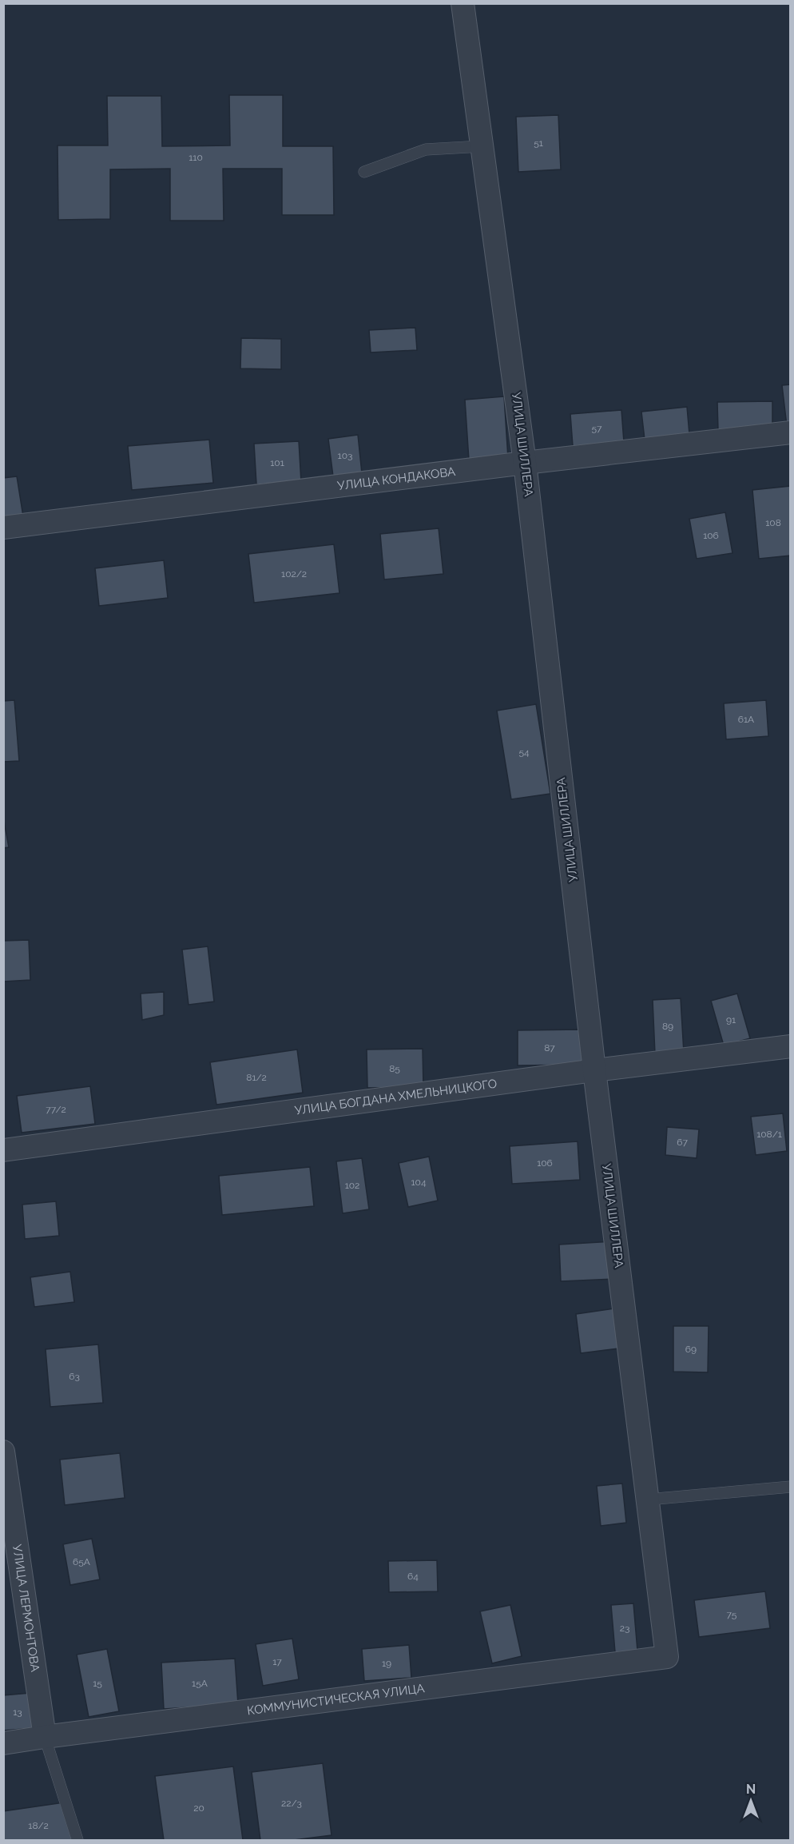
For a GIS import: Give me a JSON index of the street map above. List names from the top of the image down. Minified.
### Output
{"streets":{"street":["УЛИЦА ШИЛЛЕРА","УЛИЦА КОНДАКОВА","УЛИЦА БОГДАНА ХМЕЛЬНИЦКОГО","УЛИЦА ЛЕРМОНТОВА","КОММУНИСТИЧЕСКАЯ УЛИЦА"]},"crossings":[["УЛИЦА ШИЛЛЕРА","УЛИЦА КОНДАКОВА"],["УЛИЦА ШИЛЛЕРА","УЛИЦА БОГДАНА ХМЕЛЬНИЦКОГО"],["УЛИЦА ШИЛЛЕРА","КОММУНИСТИЧЕСКАЯ УЛИЦА"],["УЛИЦА ЛЕРМОНТОВА","КОММУНИСТИЧЕСКАЯ УЛИЦА"]],"house_numbers":["51","110","57","103","101","108","106","102/2","61А","54","91","89","87","85","81/2","77/2","108/1","67","106","104","102","69","63","65А","64","75","23","17","19","15","15А","13","22/3","20","18/2"],"north":"top"}
